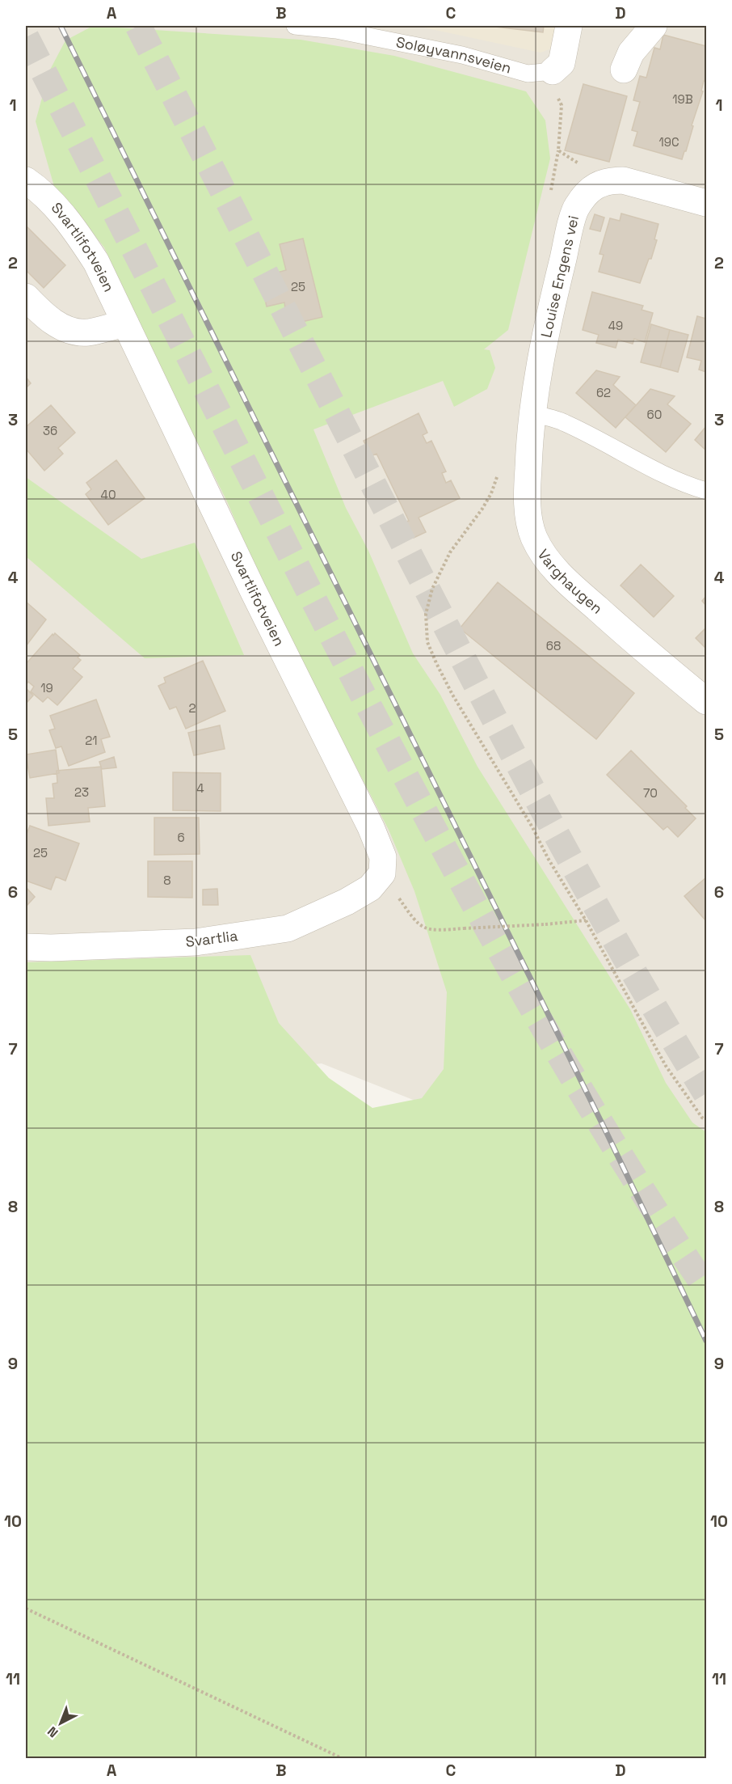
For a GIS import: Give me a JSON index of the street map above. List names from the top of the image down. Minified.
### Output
{"streets":{"street":["Svartlifotveien","Louise Engens vei","Varghaugen","Svartlia"],"lane":["Soløyvannsveien"]},"crossings":[["Svartlifotveien","Svartlia"],["Louise Engens vei","Varghaugen"]],"house_numbers":["19B","19C","25","49","62","60","36","40","68","19","2","21","4","23","70","6","25","8"],"north":"bottom left","grid":{"columns":["A","B","C","D"],"rows":["1","2","3","4","5","6","7","8","9","10","11"]}}
